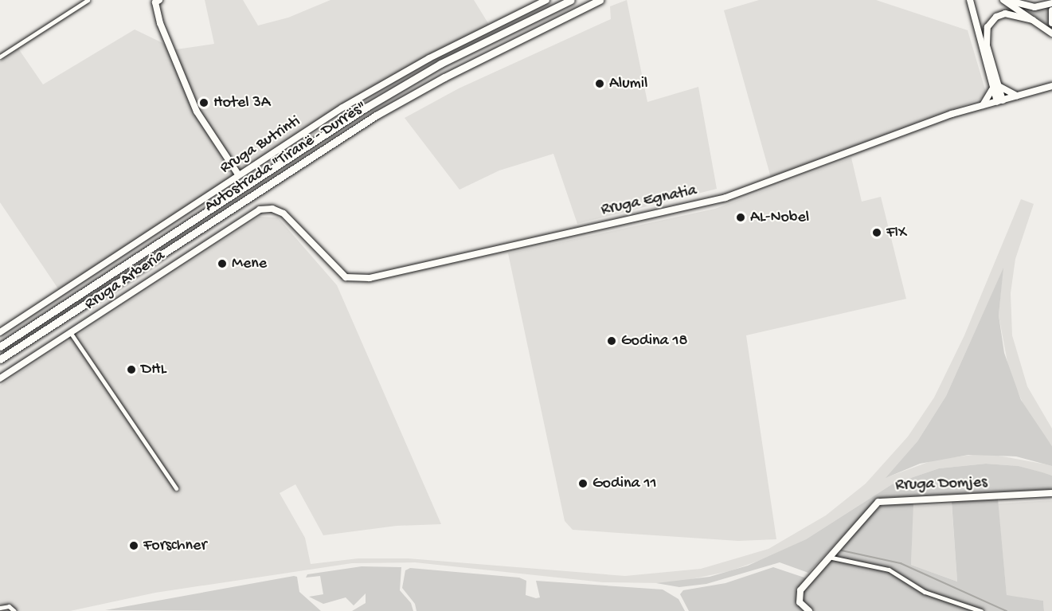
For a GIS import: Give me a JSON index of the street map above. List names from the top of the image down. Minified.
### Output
{"streets":{"highway":["Autostrada \"Tiranë - Durrës\""],"main road":["Rruga Butrinti","Rruga Egnatia","Rruga Arberia","Rruga Domjes"]},"crossings":[["Rruga Egnatia","Rruga Arberia"]],"places":["Alumil","Hotel 3A","AL-Nobel","FIX","Mene","Godina 18","DHL","Godina 11","Forschner"]}
